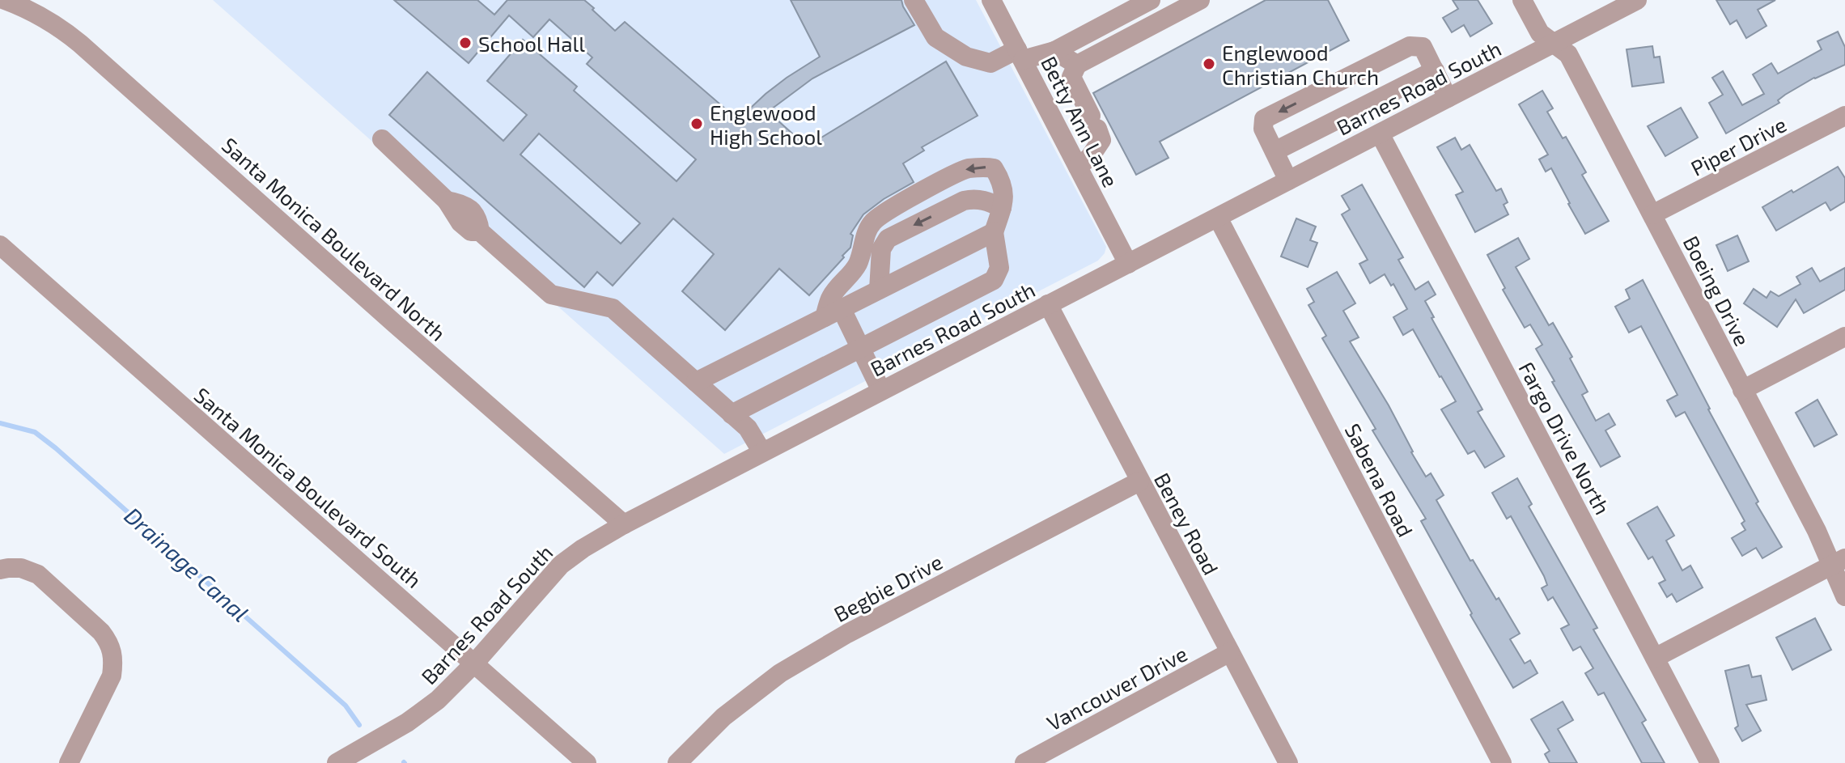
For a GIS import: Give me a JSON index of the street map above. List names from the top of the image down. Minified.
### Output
{"streets":{"street":["Barnes Road South","Betty Ann Lane","Piper Drive","Santa Monica Boulevard North","Boeing Drive","Fargo Drive North","Sabena Road","Santa Monica Boulevard South","Beney Road","Begbie Drive","Vancouver Drive"]},"crossings":[["Barnes Road South","Betty Ann Lane"],["Barnes Road South","Santa Monica Boulevard North"],["Barnes Road South","Boeing Drive"],["Barnes Road South","Fargo Drive North"],["Barnes Road South","Sabena Road"],["Barnes Road South","Santa Monica Boulevard South"],["Barnes Road South","Beney Road"],["Piper Drive","Boeing Drive"],["Beney Road","Begbie Drive"],["Beney Road","Vancouver Drive"]],"water":["Drainage Canal"],"places":["School Hall","Englewood Christian Church","Englewood High School"]}
